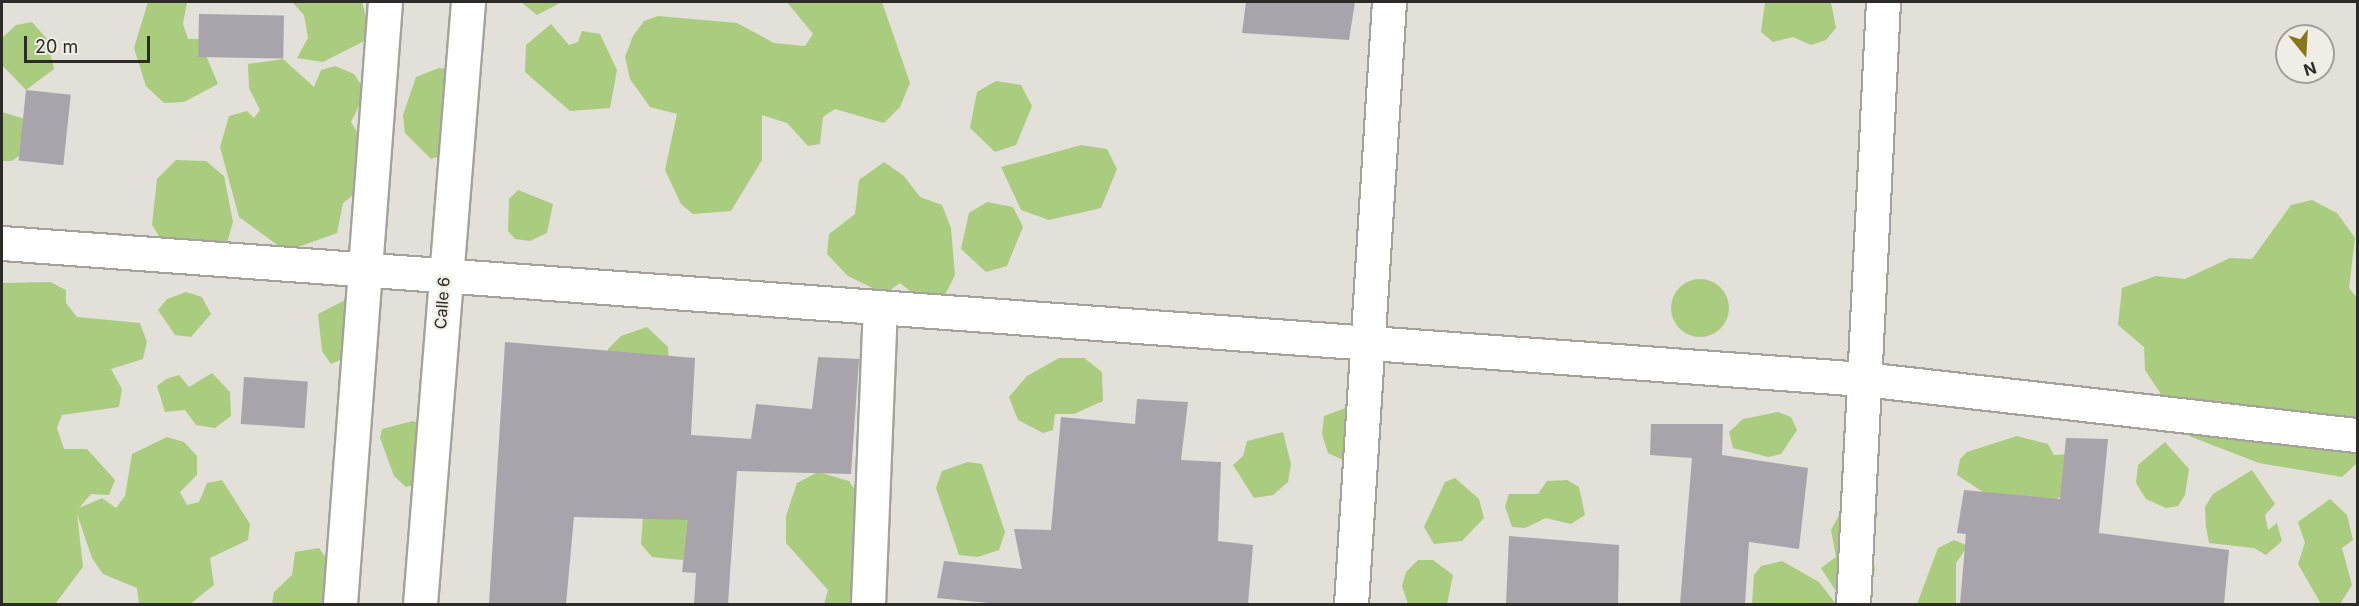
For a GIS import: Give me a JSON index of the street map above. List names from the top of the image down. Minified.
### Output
{"streets":{"street":["Calle 6"]},"scale_bar":"20 m","north":"bottom"}
